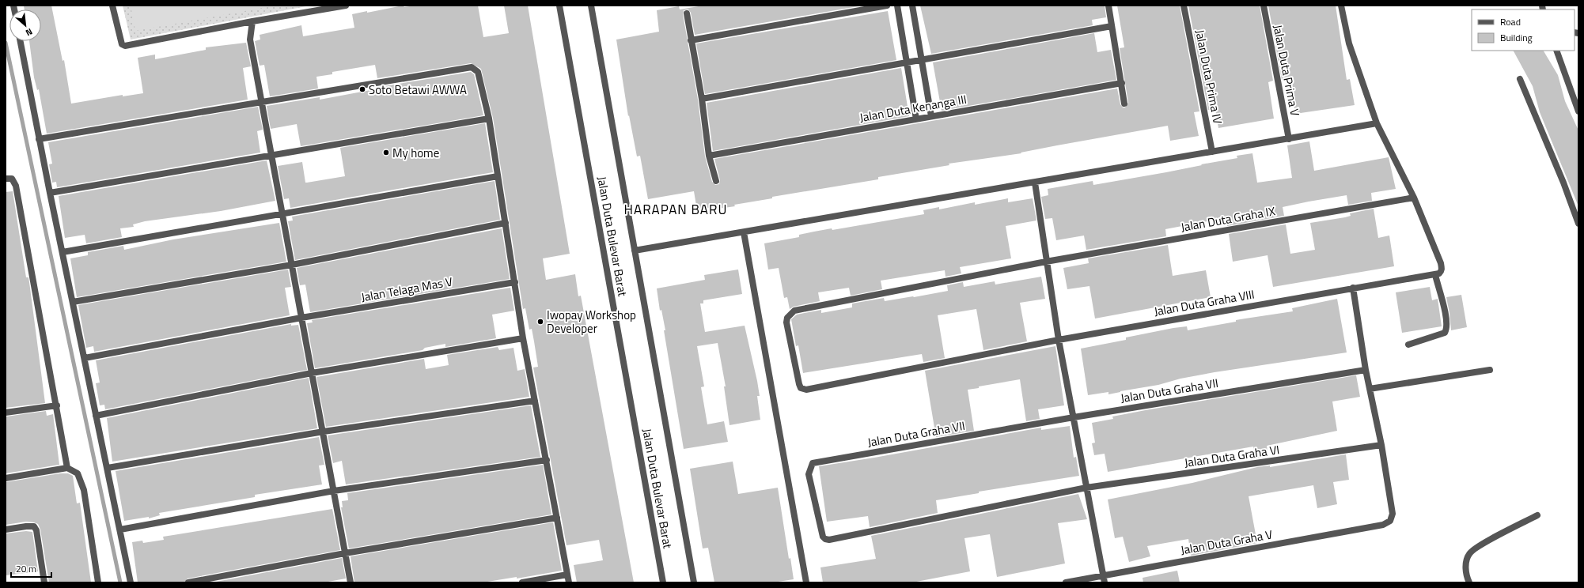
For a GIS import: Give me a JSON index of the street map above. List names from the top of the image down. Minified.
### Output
{"streets":{"street":["Jalan Duta Prima V","Jalan Duta Prima IV","Jalan Duta Kenanga III","Jalan Duta Graha IX","Jalan Duta Bulevar Barat","Jalan Telaga Mas V","Jalan Duta Graha VIII","Jalan Duta Graha VII","Jalan Duta Graha VI","Jalan Duta Graha V"]},"crossings":[["Jalan Duta Graha IX","Jalan Duta Graha VIII"],["Jalan Duta Graha VII","Jalan Duta Graha VI"],["Jalan Duta Graha VI","Jalan Duta Graha V"]],"districts":["HARAPAN BARU"],"places":["Soto Betawi AWWA","My home","Iwopay Workshop Developer"],"legend":["Road","Building"],"scale_bar":"20 m","north":"bottom right"}
